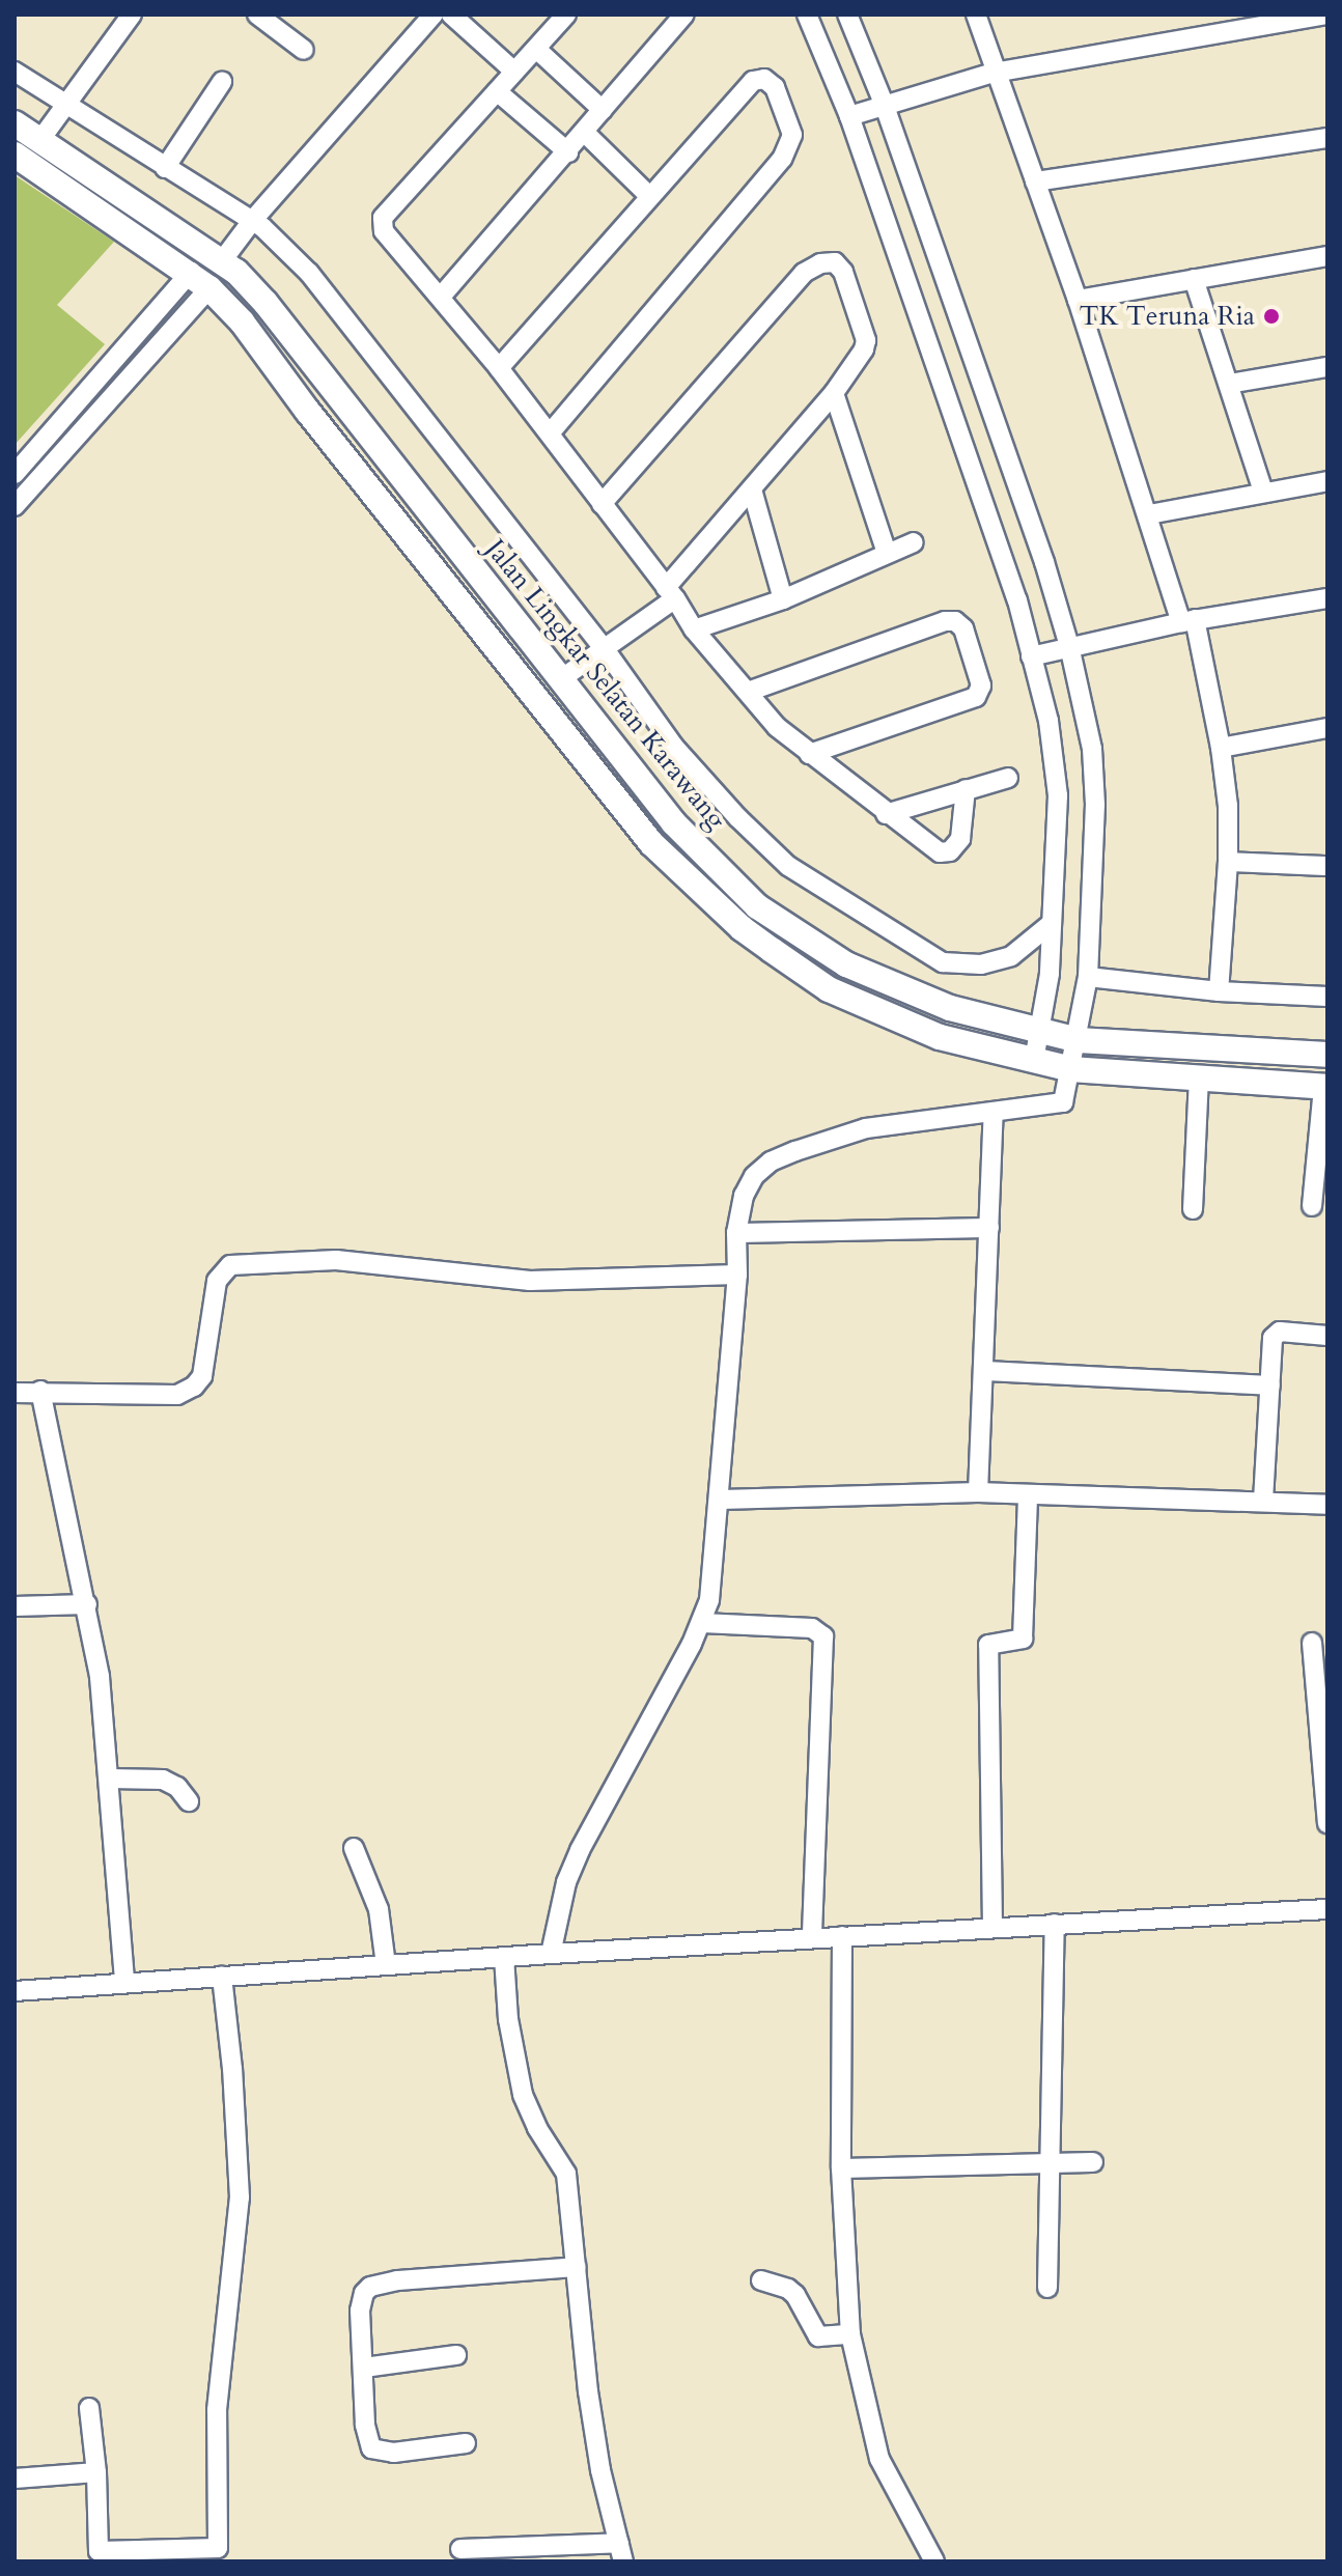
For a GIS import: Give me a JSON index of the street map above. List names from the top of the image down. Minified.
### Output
{"streets":{"main road":["Jalan Lingkar Selatan Karawang"]},"places":["TK Teruna Ria"]}
